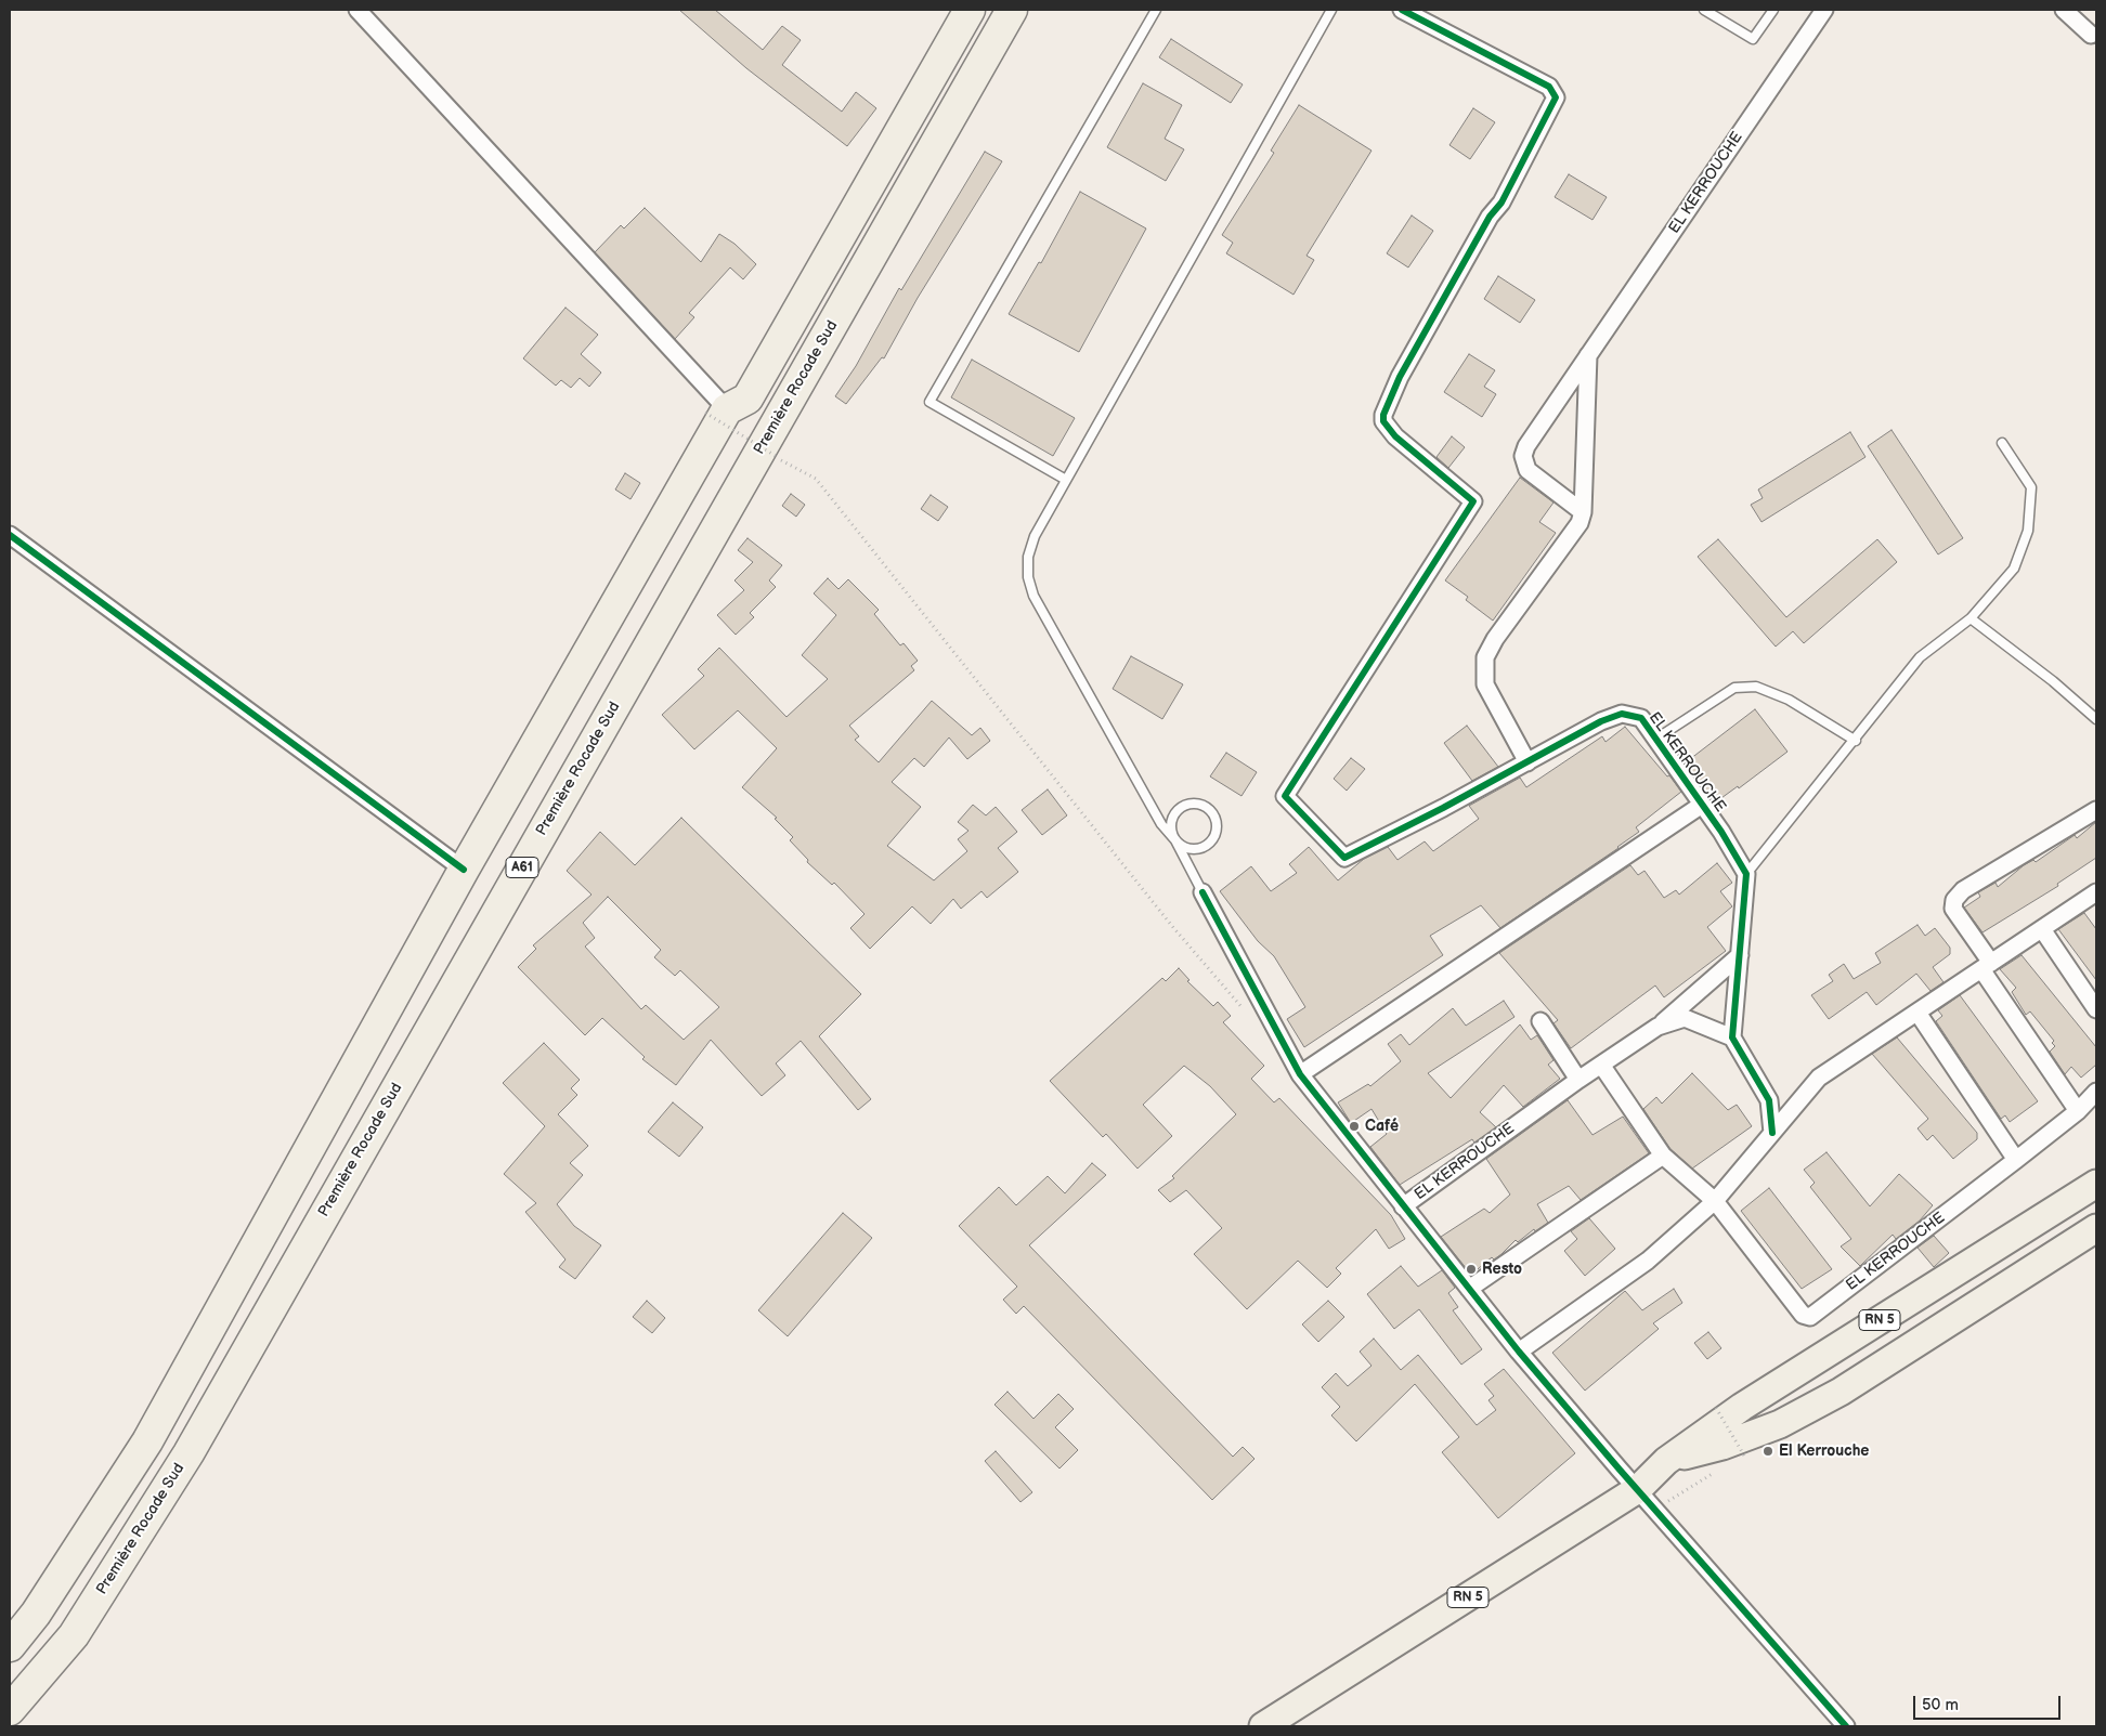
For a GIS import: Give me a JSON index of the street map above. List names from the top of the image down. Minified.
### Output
{"streets":{"highway":["Première Rocade Sud","A61"],"main road":["RN 5"],"street":["EL KERROUCHE"]},"places":["Café","Resto","El Kerrouche"],"scale_bar":"50 m"}
